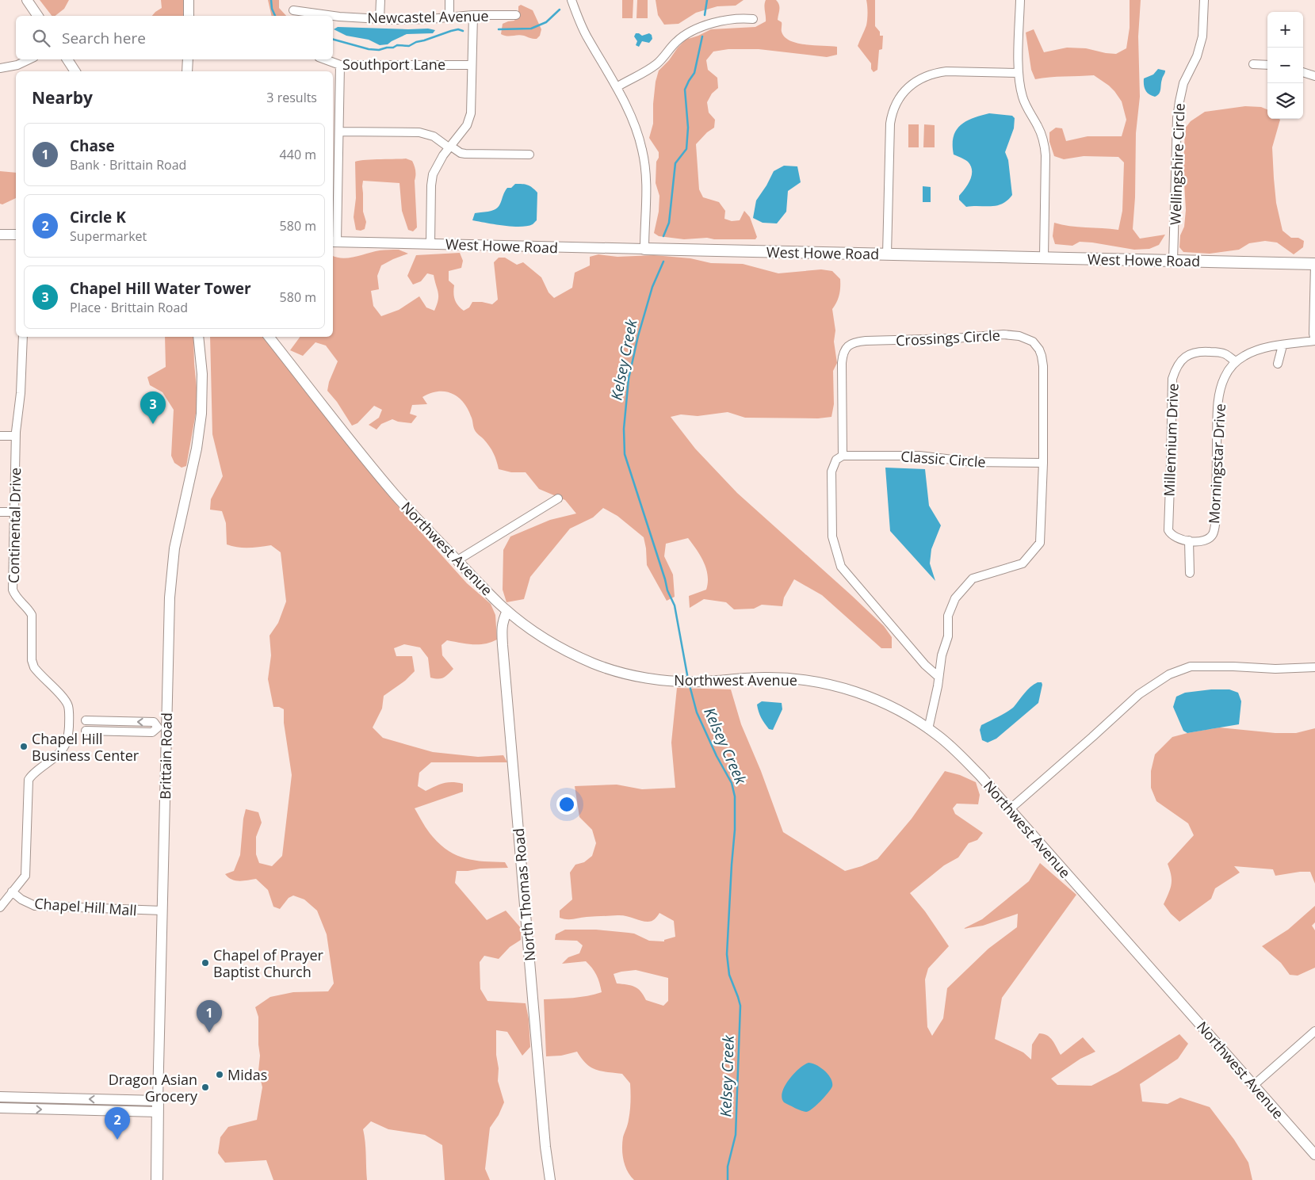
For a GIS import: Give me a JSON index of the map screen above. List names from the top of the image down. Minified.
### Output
{"streets":{"main road":["West Howe Road","Brittain Road"],"street":["Newcastel Avenue","Southport Lane","Wellingshire Circle","Crossings Circle","Millennium Drive","Classic Circle","Morningstar Drive","Continental Drive","Northwest Avenue","North Thomas Road","Chapel Hill Mall"]},"crossings":[["Wellingshire Circle","West Howe Road"],["Crossings Circle","Classic Circle"],["Crossings Circle","Northwest Avenue"],["Millennium Drive","Morningstar Drive"],["Continental Drive","Chapel Hill Mall"],["Northwest Avenue","North Thomas Road"],["Brittain Road","Chapel Hill Mall"]],"water":["Kelsey Creek"],"places":["Chapel Hill Business Center","Chapel of Prayer Baptist Church","Midas","Dragon Asian Grocery"],"page":{"map_buttons":["+","−"],"search":"Search here","heading":["Nearby","3 results"],"list":[{"mark":"1","name":"Chase","note":"Bank · Brittain Road","value":"440 m"},{"mark":"2","name":"Circle K","note":"Supermarket","value":"580 m"},{"mark":"3","name":"Chapel Hill Water Tower","note":"Place · Brittain Road","value":"580 m"}],"pins":["3","1","2"]}}
